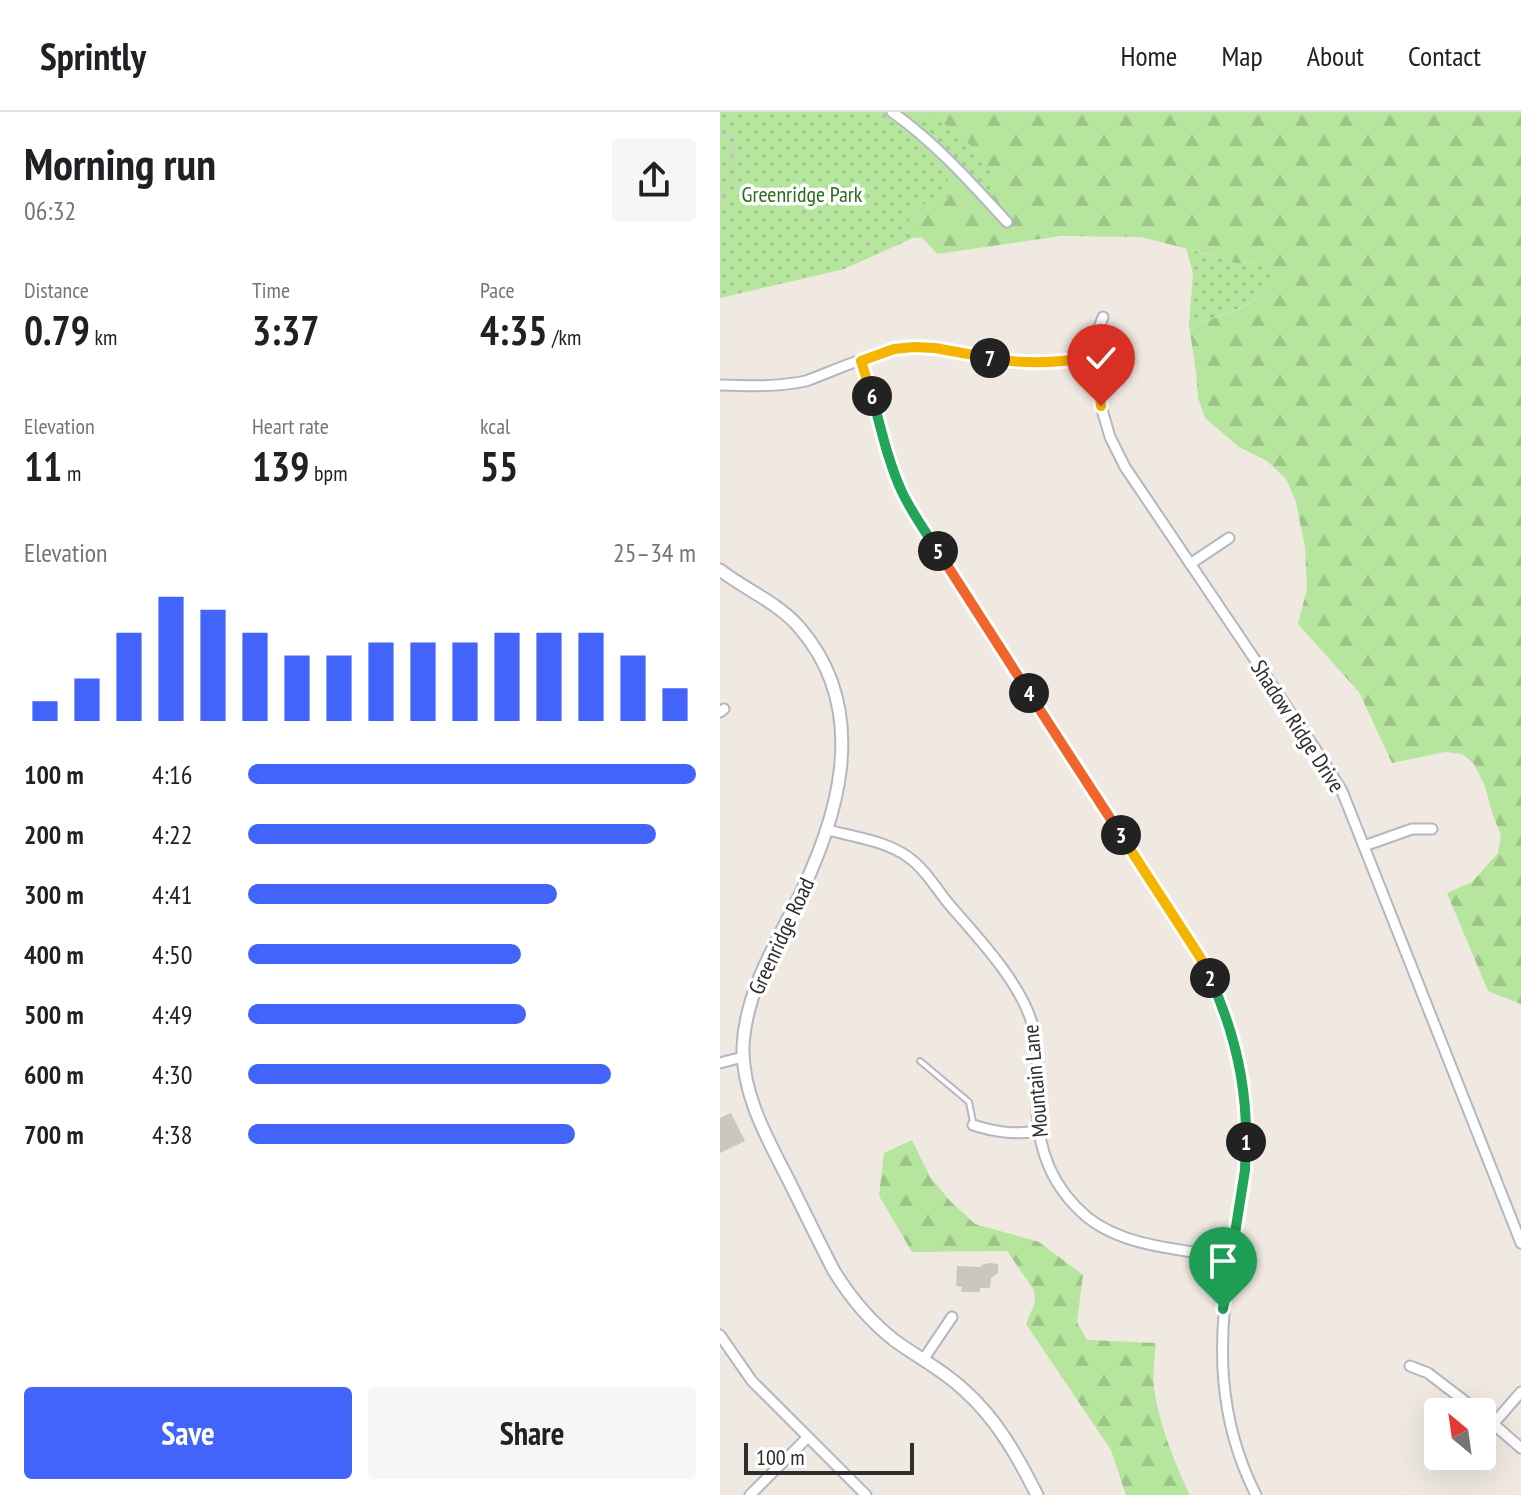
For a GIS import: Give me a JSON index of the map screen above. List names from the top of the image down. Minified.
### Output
{"streets":{"street":["Shadow Ridge Drive","Greenridge Road","Mountain Lane"]},"crossings":[["Greenridge Road","Mountain Lane"]],"parks":["Greenridge Park"],"scale_bar":"100 m","north":"top left","page":{"header":"Sprintly","nav":["Home","Map","About","Contact"],"heading":["Morning run","06:32"],"stats":[["Distance","0.79 km"],["Time","3:37"],["Pace","4:35 /km"],["Elevation","11 m"],["Heart rate","139 bpm"],["kcal","55"]],"pins":["7","6","5","4","3","2","1"],"chart":["Elevation","25–34 m"],"list":[{"name":"100 m","note":"4:16"},{"name":"200 m","note":"4:22"},{"name":"300 m","note":"4:41"},{"name":"400 m","note":"4:50"},{"name":"500 m","note":"4:49"},{"name":"600 m","note":"4:30"},{"name":"700 m","note":"4:38"}],"buttons":["Save","Share"],"scale":"100 m"}}
